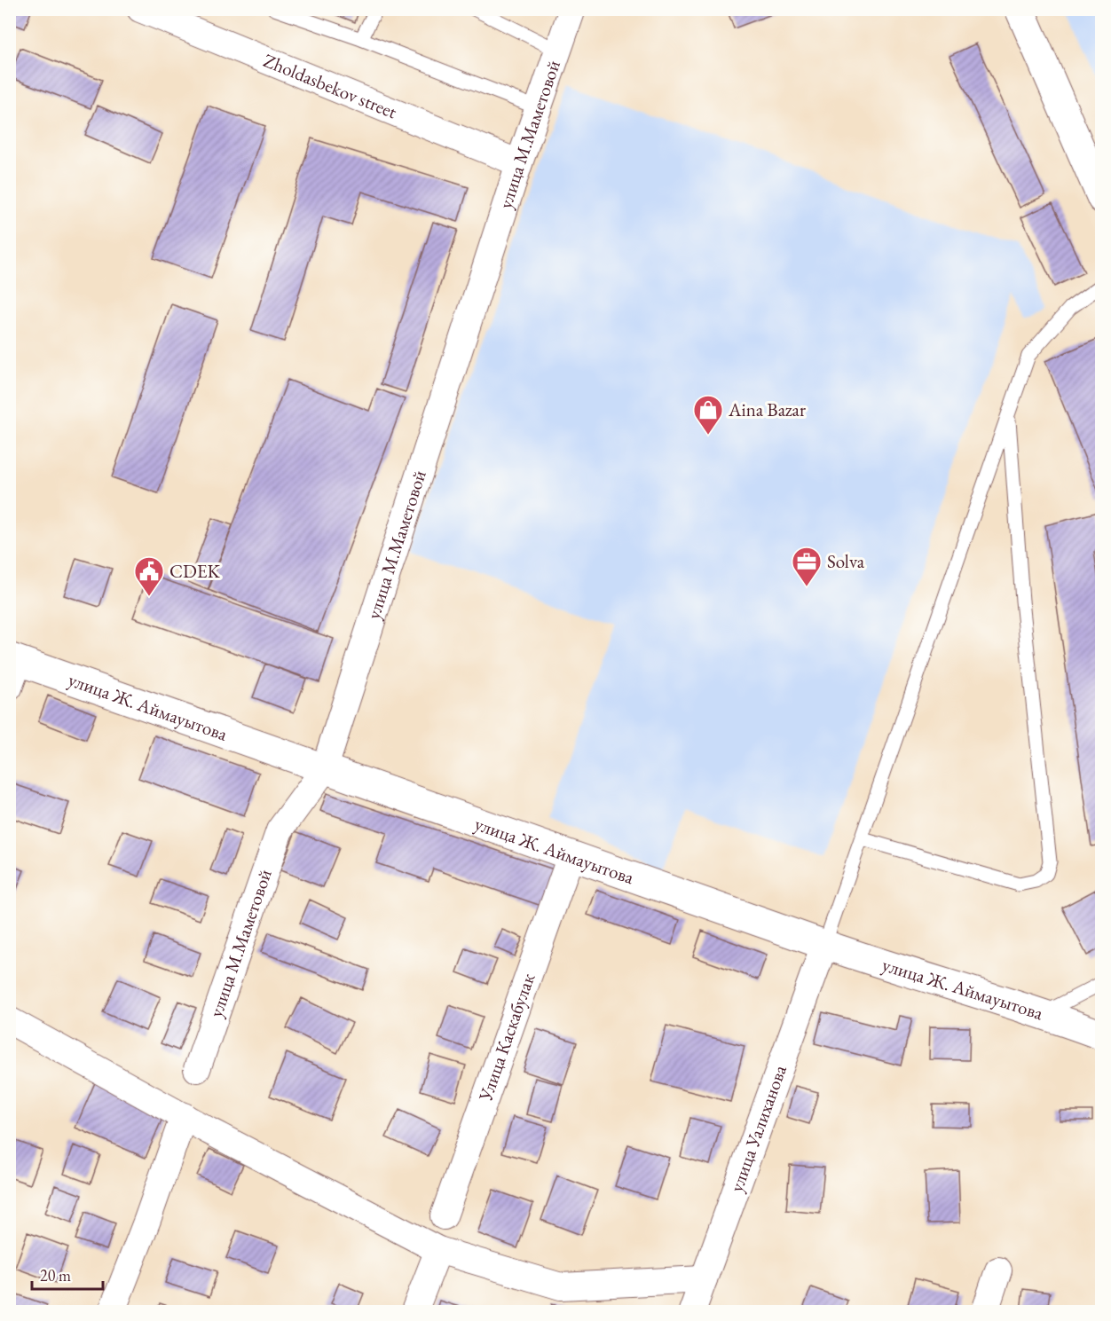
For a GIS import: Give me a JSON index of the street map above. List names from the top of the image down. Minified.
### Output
{"streets":{"street":["Zholdasbekov street","улица М.Маметовой","улица Ж. Аймауытова","Улица Каскабулак","улица Уалиханова"]},"crossings":[["Zholdasbekov street","улица М.Маметовой"],["улица М.Маметовой","улица Ж. Аймауытова"],["улица Ж. Аймауытова","Улица Каскабулак"],["улица Ж. Аймауытова","улица Уалиханова"]],"places":{"shop":["Aina Bazar"],"office":["Solva"],"public building":["CDEK"]},"scale_bar":"20 m"}
